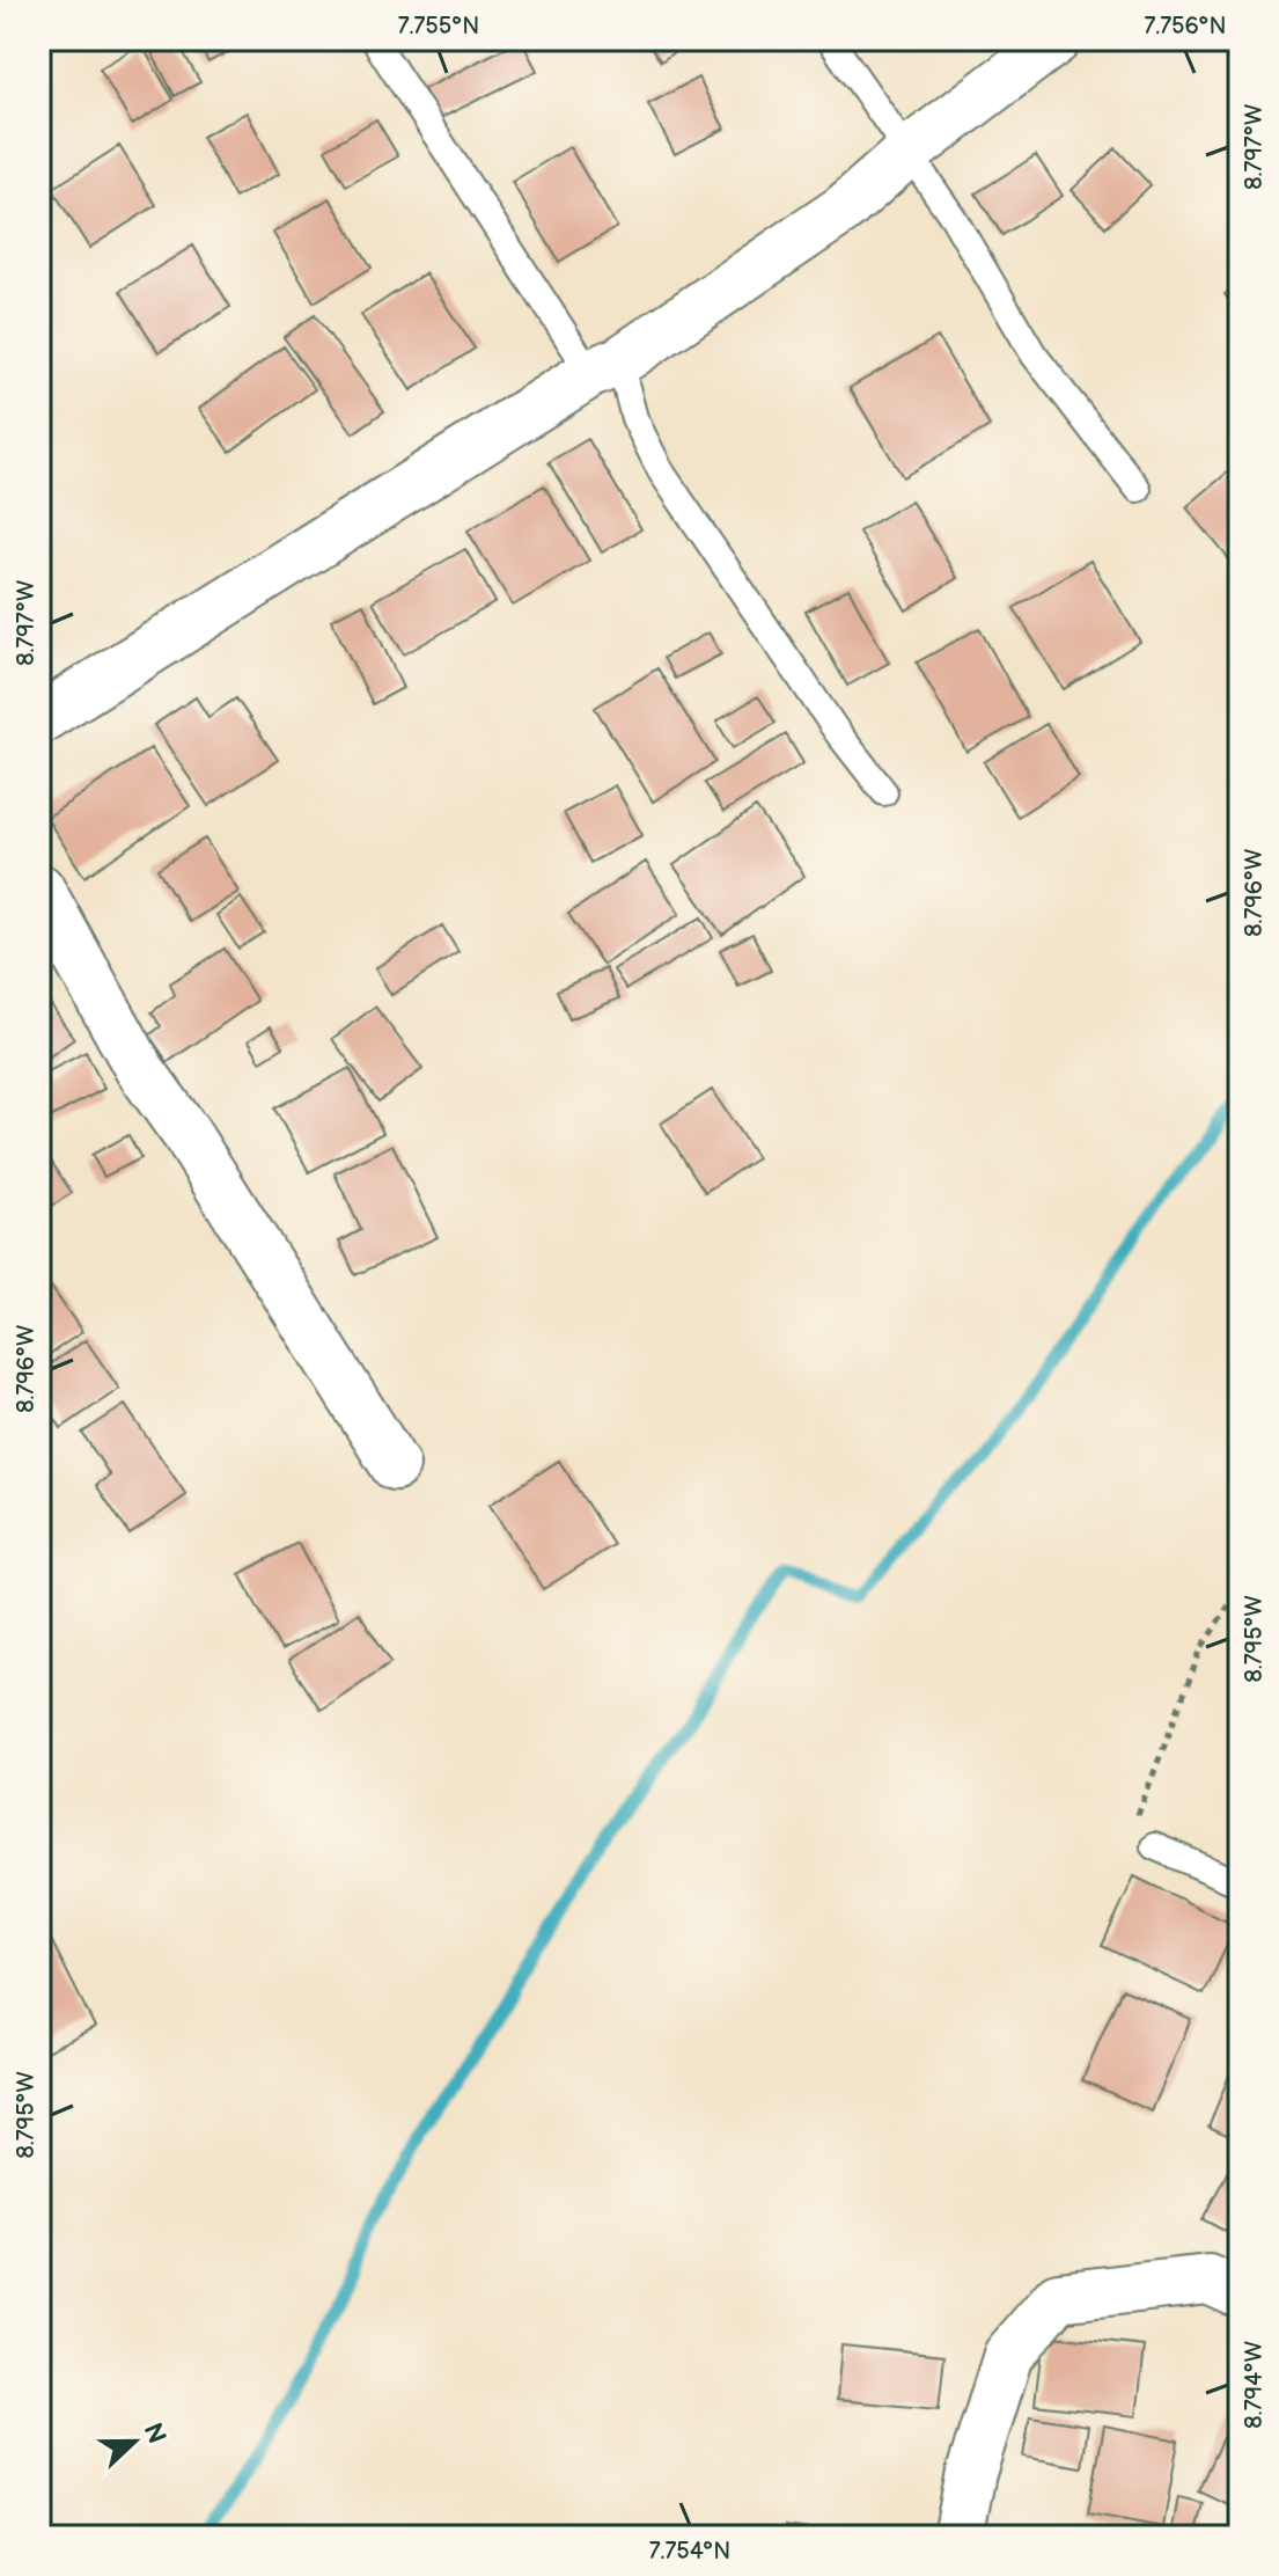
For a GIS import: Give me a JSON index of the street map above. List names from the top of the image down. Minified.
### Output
{"north":"right","coordinates":["7.755°N","7.756°N","8.797°W","8.796°W","8.795°W","8.794°W","7.754°N"]}
